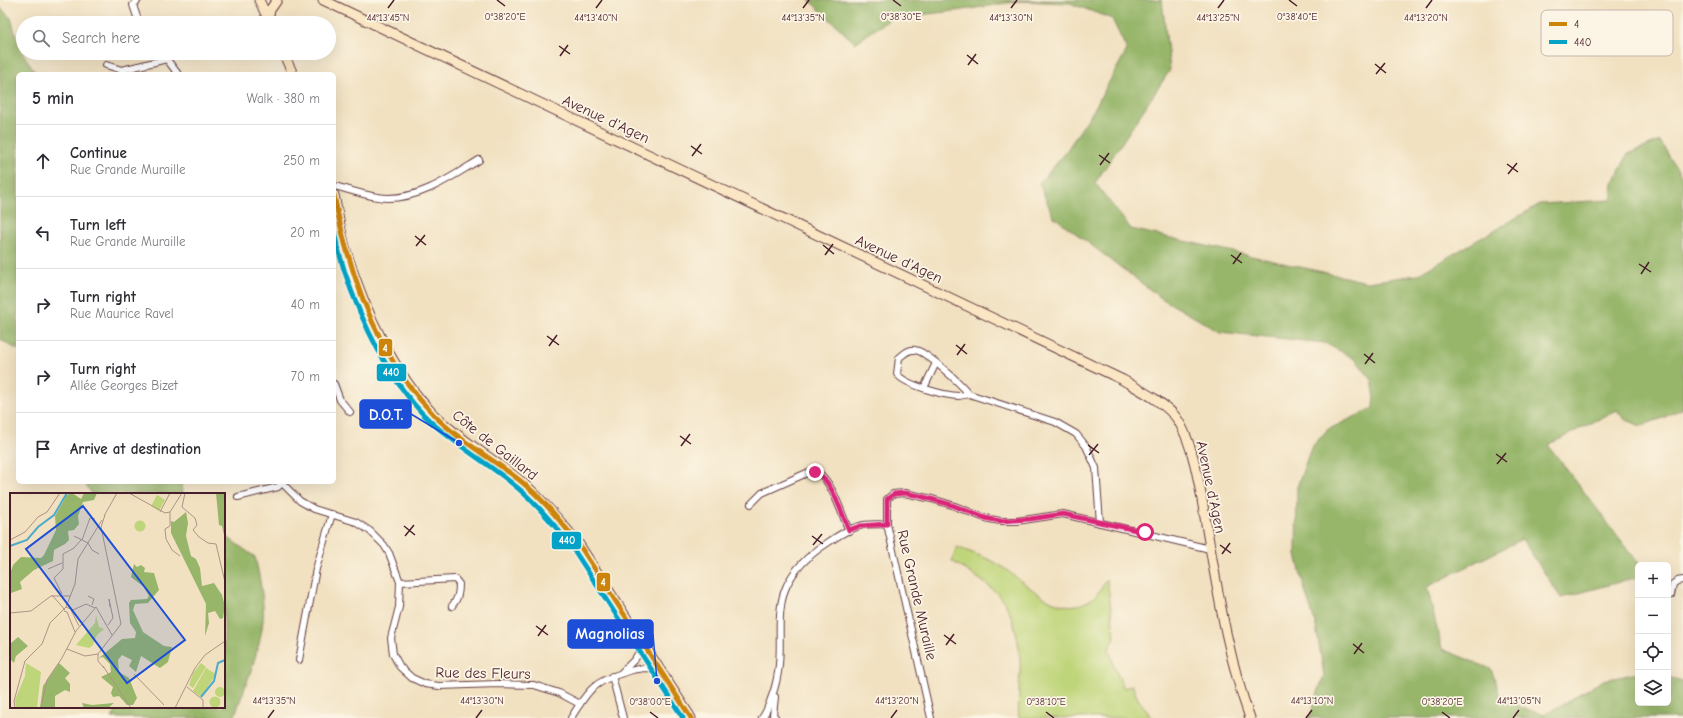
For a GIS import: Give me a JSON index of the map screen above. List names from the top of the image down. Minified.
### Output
{"streets":{"main road":["Avenue d'Agen","Côte de Gaillard"],"street":["Rue Grande Muraille","Rue des Fleurs"]},"crossings":[["Avenue d'Agen","Rue Grande Muraille"]],"places":["D.O.T.","Magnolias"],"lines":["transit line 4","transit line 440"],"legend":["4","440"],"page":{"search":"Search here","heading":["5 min","Walk · 380 m"],"list":[["Continue","Rue Grande Muraille","250 m"],["Turn left","Rue Grande Muraille","20 m"],["Turn right","Rue Maurice Ravel","40 m"],["Turn right","Allée Georges Bizet","70 m"],"Arrive at destination"],"map_buttons":["+","−"]},"coordinates":["0°38'20\"E","0°38'30\"E","0°38'40\"E","44°13'45\"N","44°13'40\"N","44°13'35\"N","44°13'30\"N","44°13'25\"N","44°13'20\"N","44°13'10\"N","44°13'05\"N","0°38'00\"E","0°38'10\"E"]}
